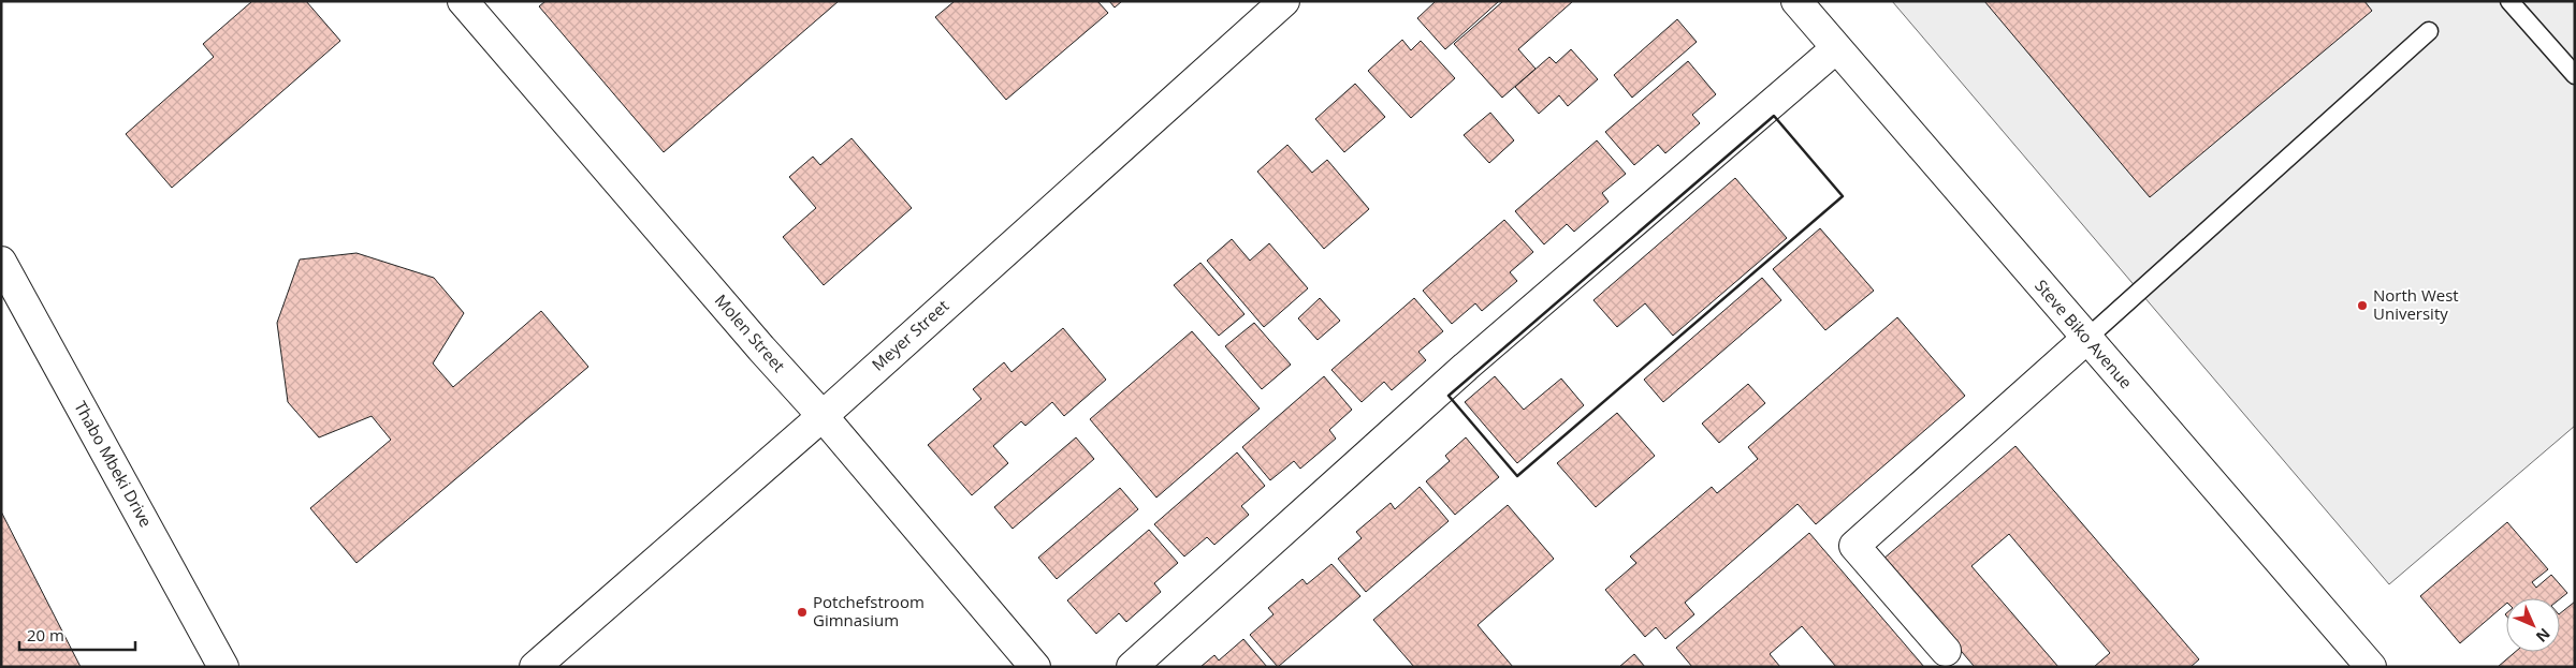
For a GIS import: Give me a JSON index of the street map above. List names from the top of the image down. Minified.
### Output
{"streets":{"street":["Molen Street","Steve Biko Avenue","Meyer Street","Thabo Mbeki Drive"]},"crossings":[["Molen Street","Meyer Street"]],"places":["North West University","Potchefstroom Gimnasium"],"scale_bar":"20 m","north":"bottom right"}
